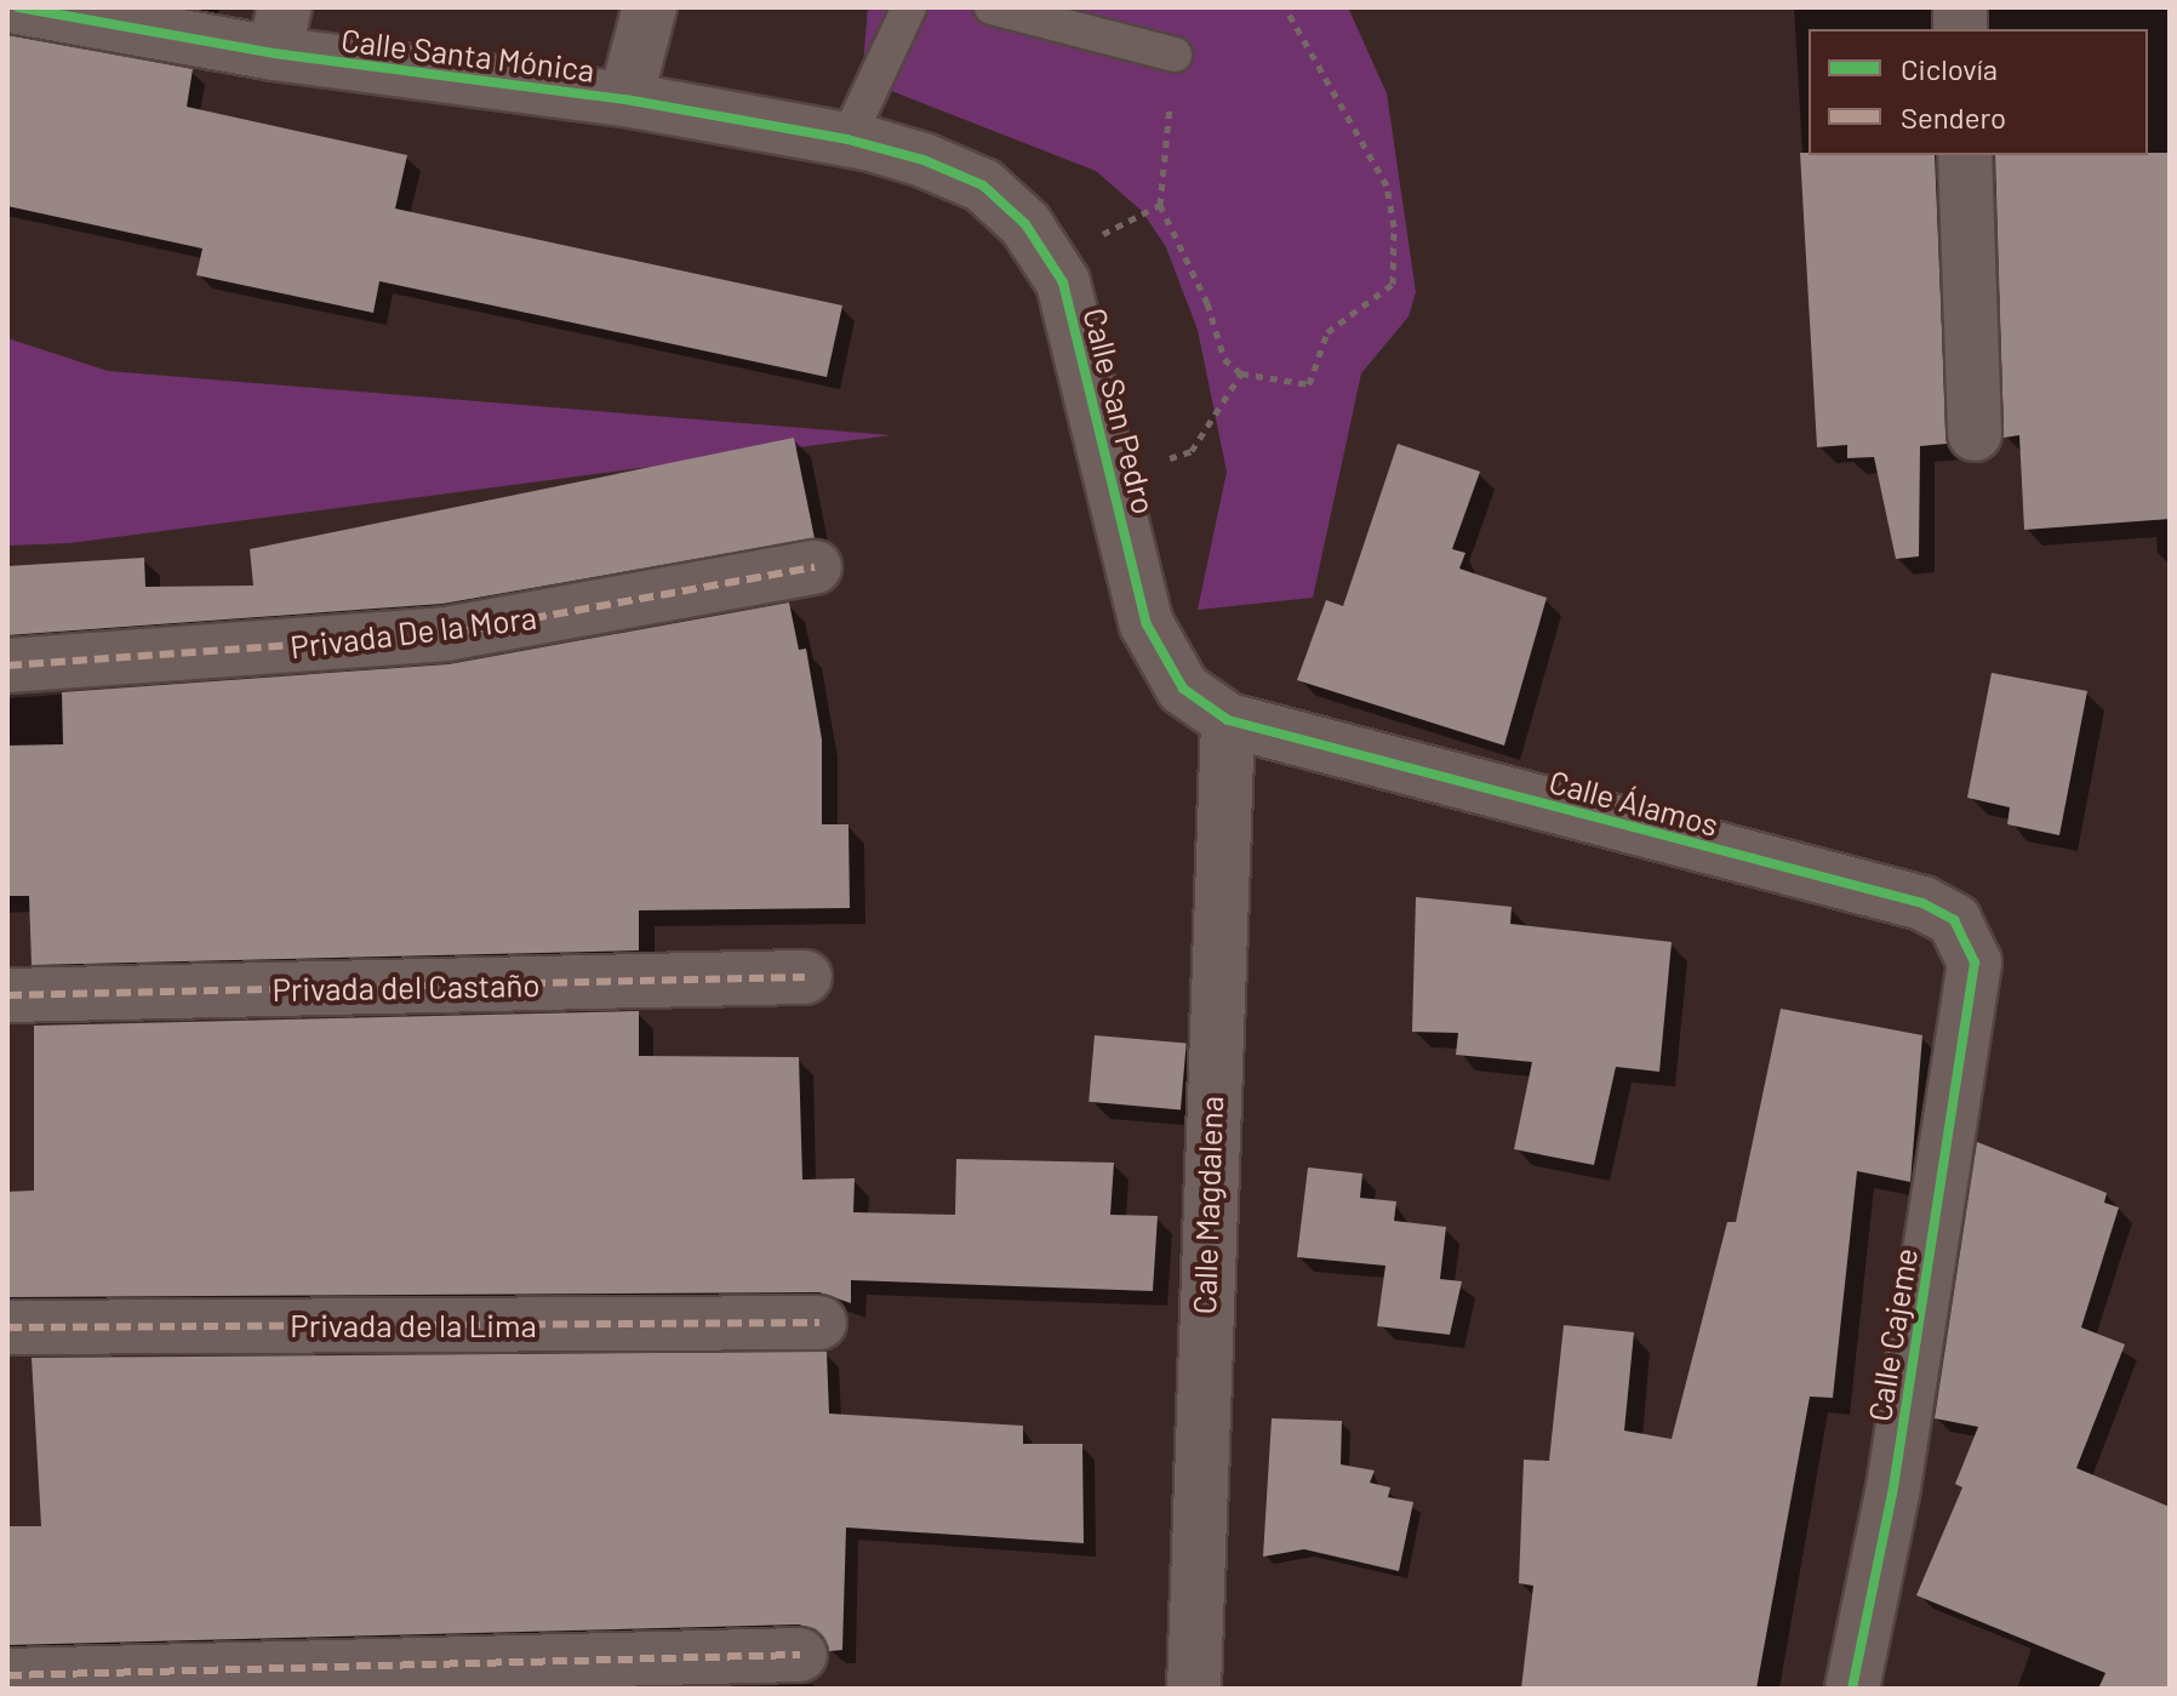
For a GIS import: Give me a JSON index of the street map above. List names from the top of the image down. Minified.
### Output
{"streets":{"street":["Calle Santa Mónica","Calle San Pedro","Privada De la Mora","Calle Álamos","Privada del Castaño","Calle Magdalena","Privada de la Lima","Calle Cajeme"]},"crossings":[["Calle Santa Mónica","Calle San Pedro"],["Calle San Pedro","Calle Álamos"],["Calle San Pedro","Calle Magdalena"],["Calle Álamos","Calle Magdalena"],["Calle Álamos","Calle Cajeme"]],"legend":["Ciclovía","Sendero"]}
